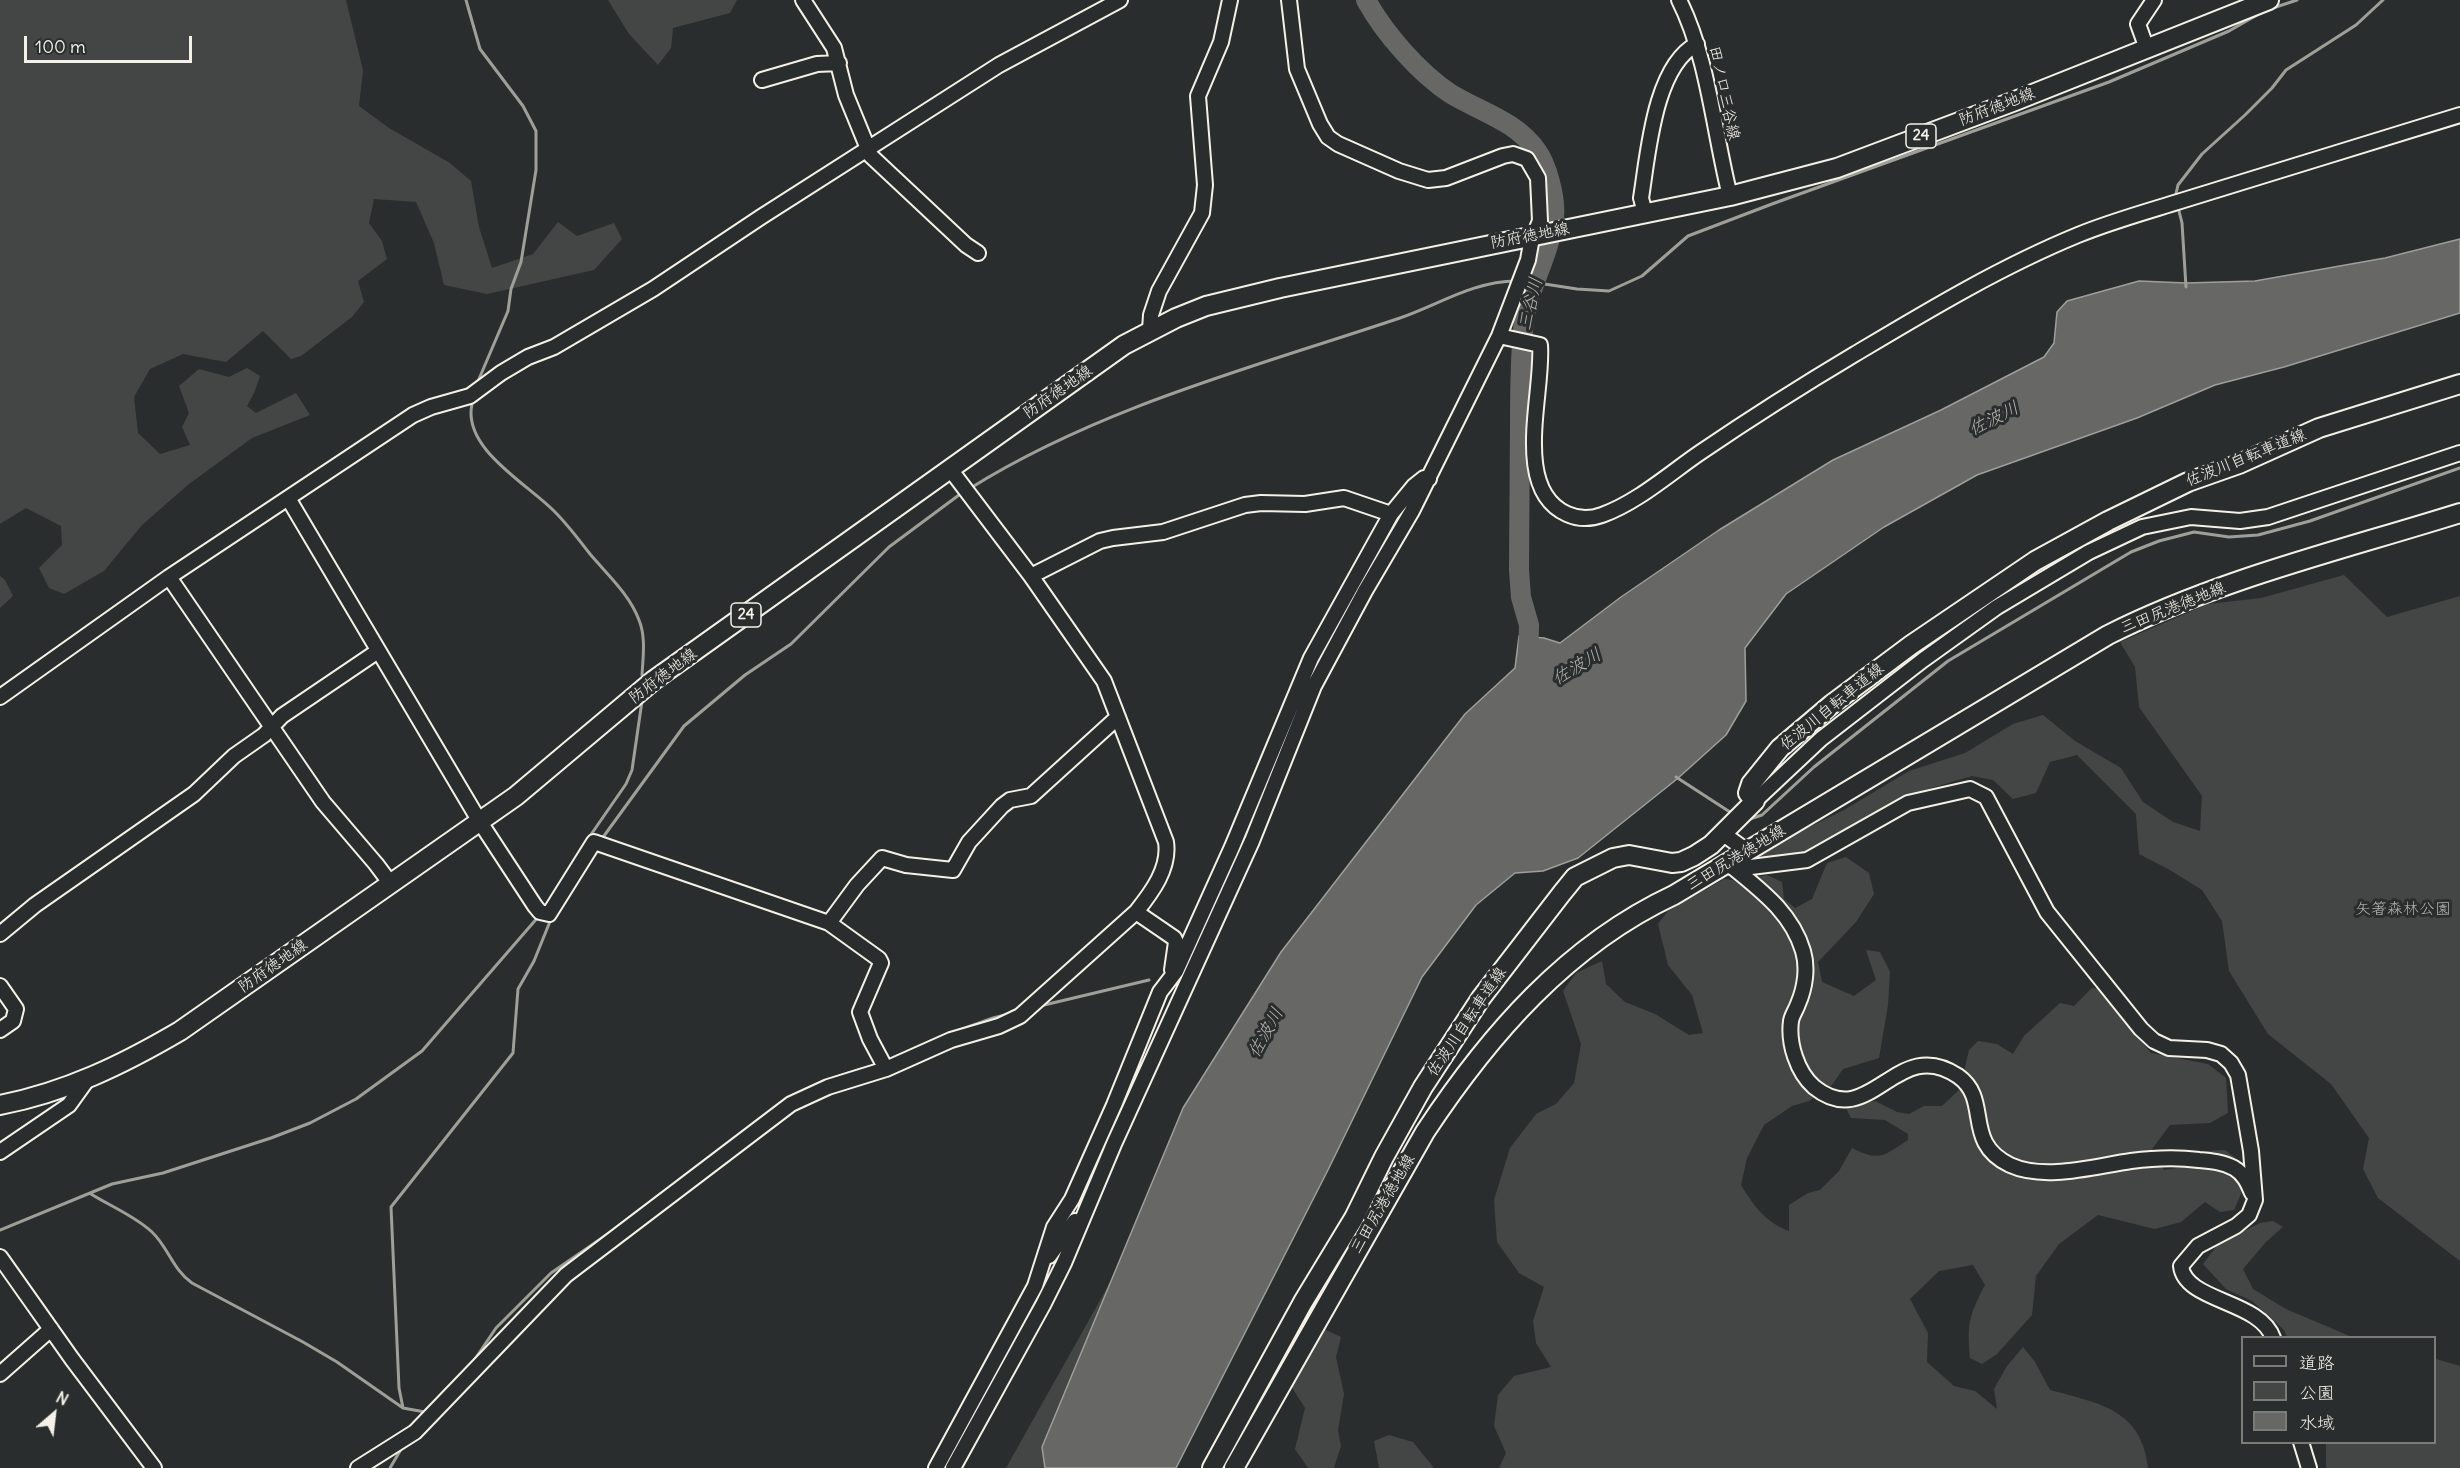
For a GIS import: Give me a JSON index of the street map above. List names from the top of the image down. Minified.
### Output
{"streets":{"main road":["防府徳地線","24","佐波川自転車道線","三田尻港徳地線"],"street":["田ノ口三谷線"]},"crossings":[["田ノ口三谷線","防府徳地線"]],"water":["三谷川","佐波川"],"parks":["矢箸森林公園"],"legend":["道路","公園","水域"],"scale_bar":"100 m","north":"top right"}
